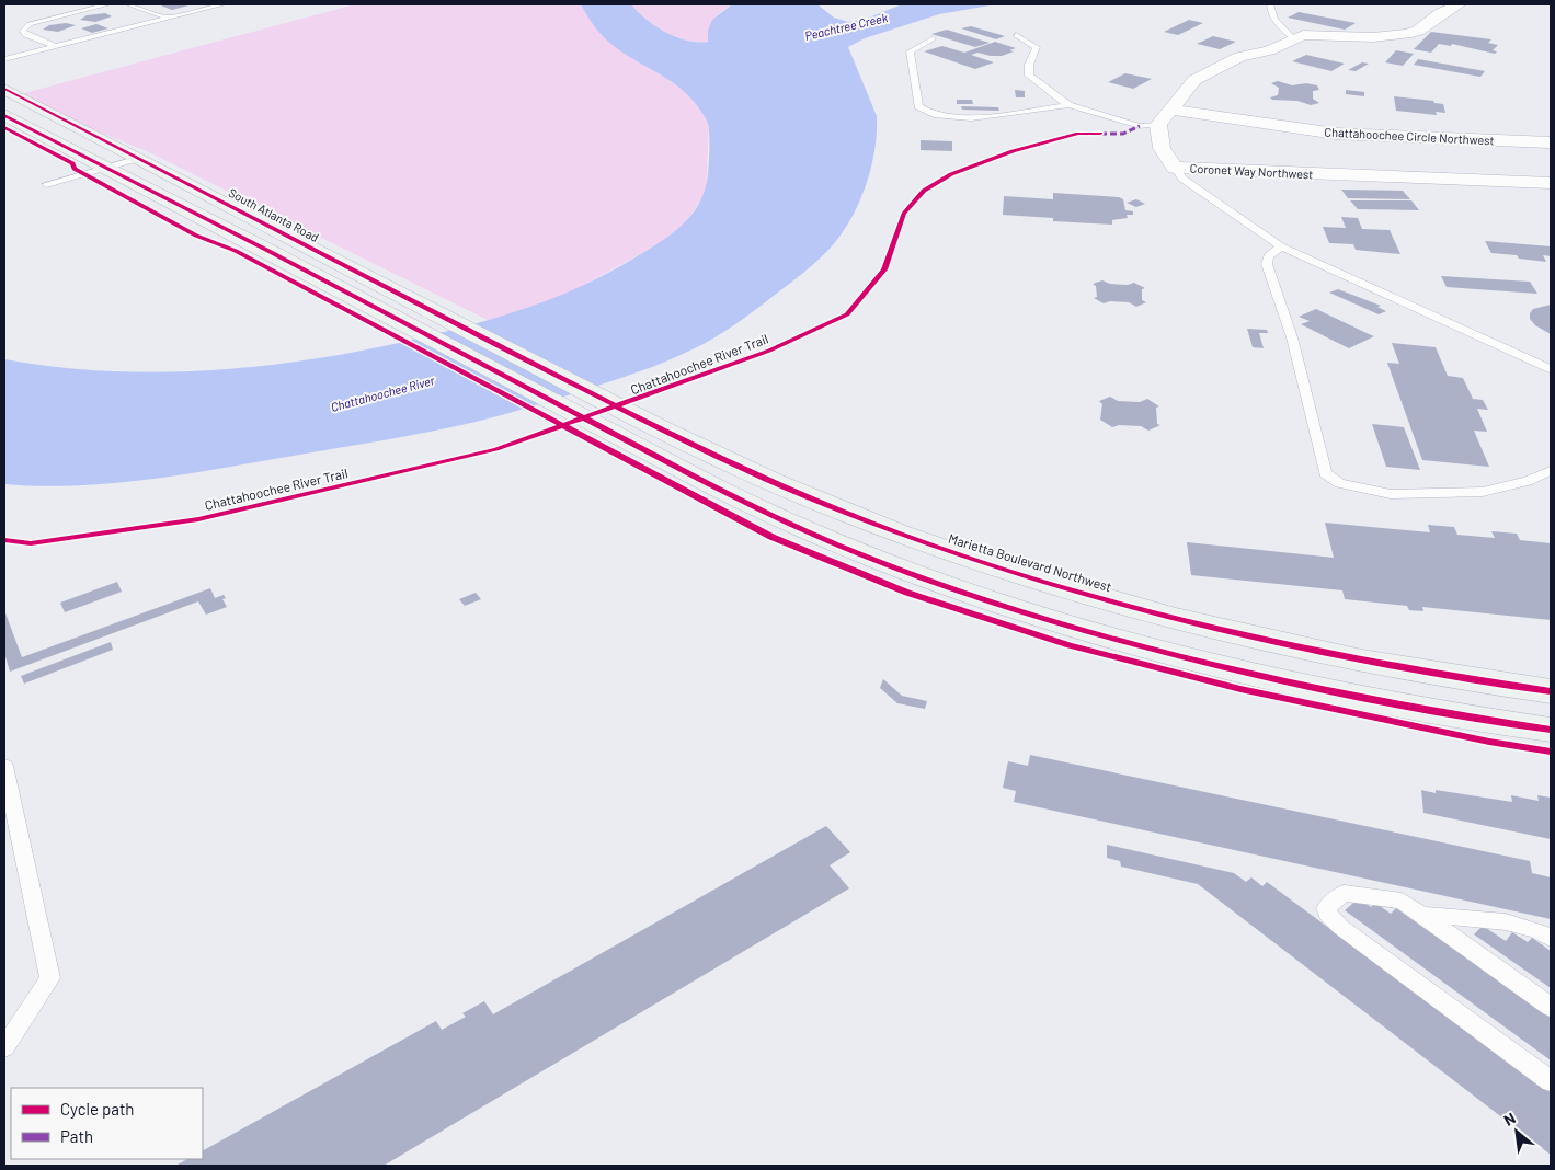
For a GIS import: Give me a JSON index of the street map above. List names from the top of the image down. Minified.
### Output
{"streets":{"main road":["South Atlanta Road","Marietta Boulevard Northwest"],"street":["Chattahoochee Circle Northwest","Coronet Way Northwest"],"cycle path":["Chattahoochee River Trail"]},"crossings":[["South Atlanta Road","Marietta Boulevard Northwest"]],"water":["Peachtree Creek","Chattahoochee River"],"legend":["Cycle path","Path"],"north":"top left"}
